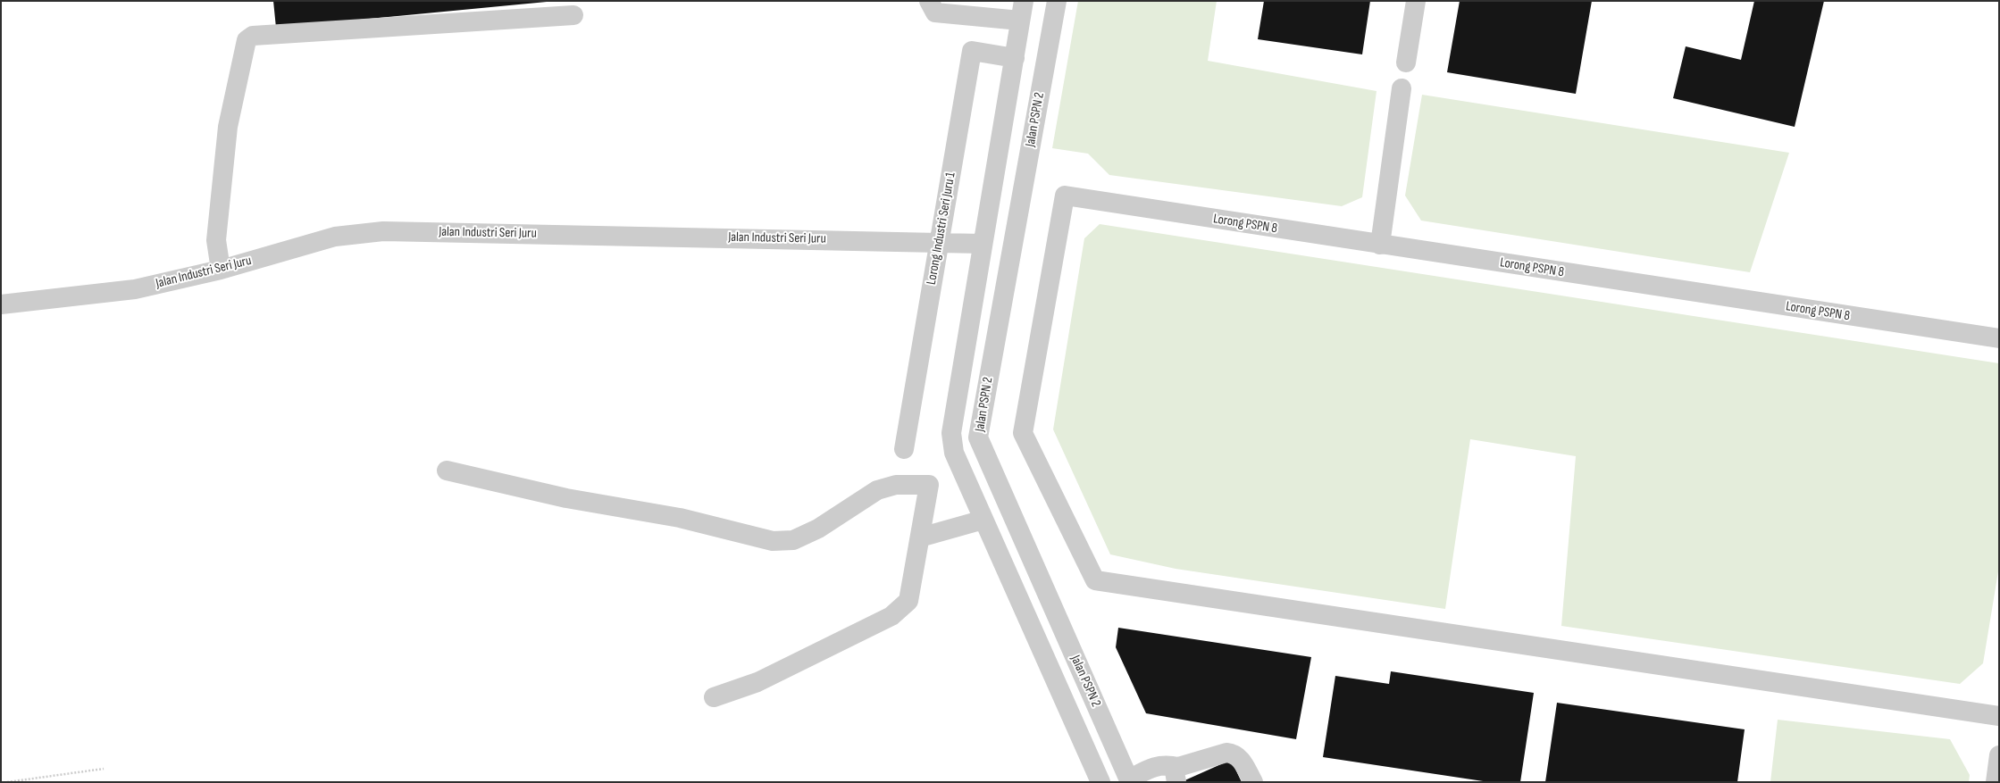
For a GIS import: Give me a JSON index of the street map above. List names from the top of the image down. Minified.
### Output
{"streets":{"street":["Jalan PSPN 2","Lorong PSPN 8","Lorong Industri Seri Juru 1","Jalan Industri Seri Juru"]},"crossings":[["Jalan PSPN 2","Lorong Industri Seri Juru 1"],["Jalan PSPN 2","Jalan Industri Seri Juru"],["Lorong Industri Seri Juru 1","Jalan Industri Seri Juru"]]}
